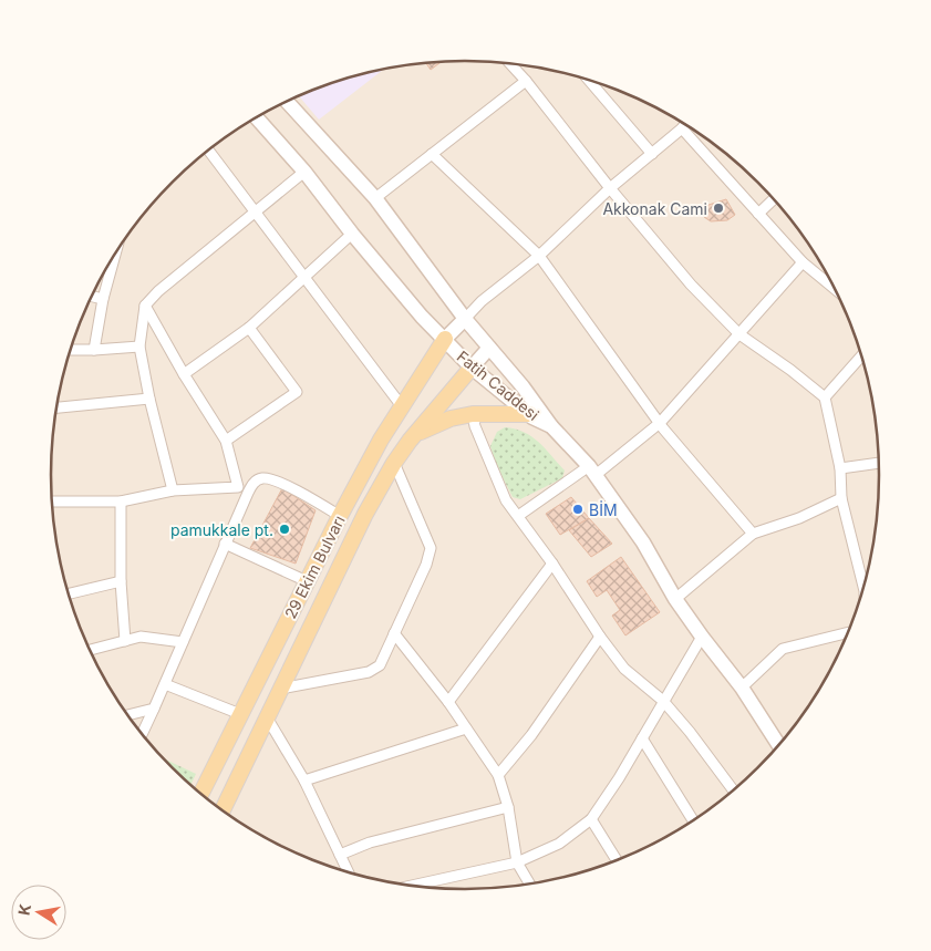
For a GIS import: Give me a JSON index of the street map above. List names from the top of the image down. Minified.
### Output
{"streets":{"main road":["Fatih Caddesi","29 Ekim Bulvarı"]},"crossings":[["Fatih Caddesi","29 Ekim Bulvarı"]],"places":["Akkonak Cami","BİM","pamukkale pt."],"north":"left"}
